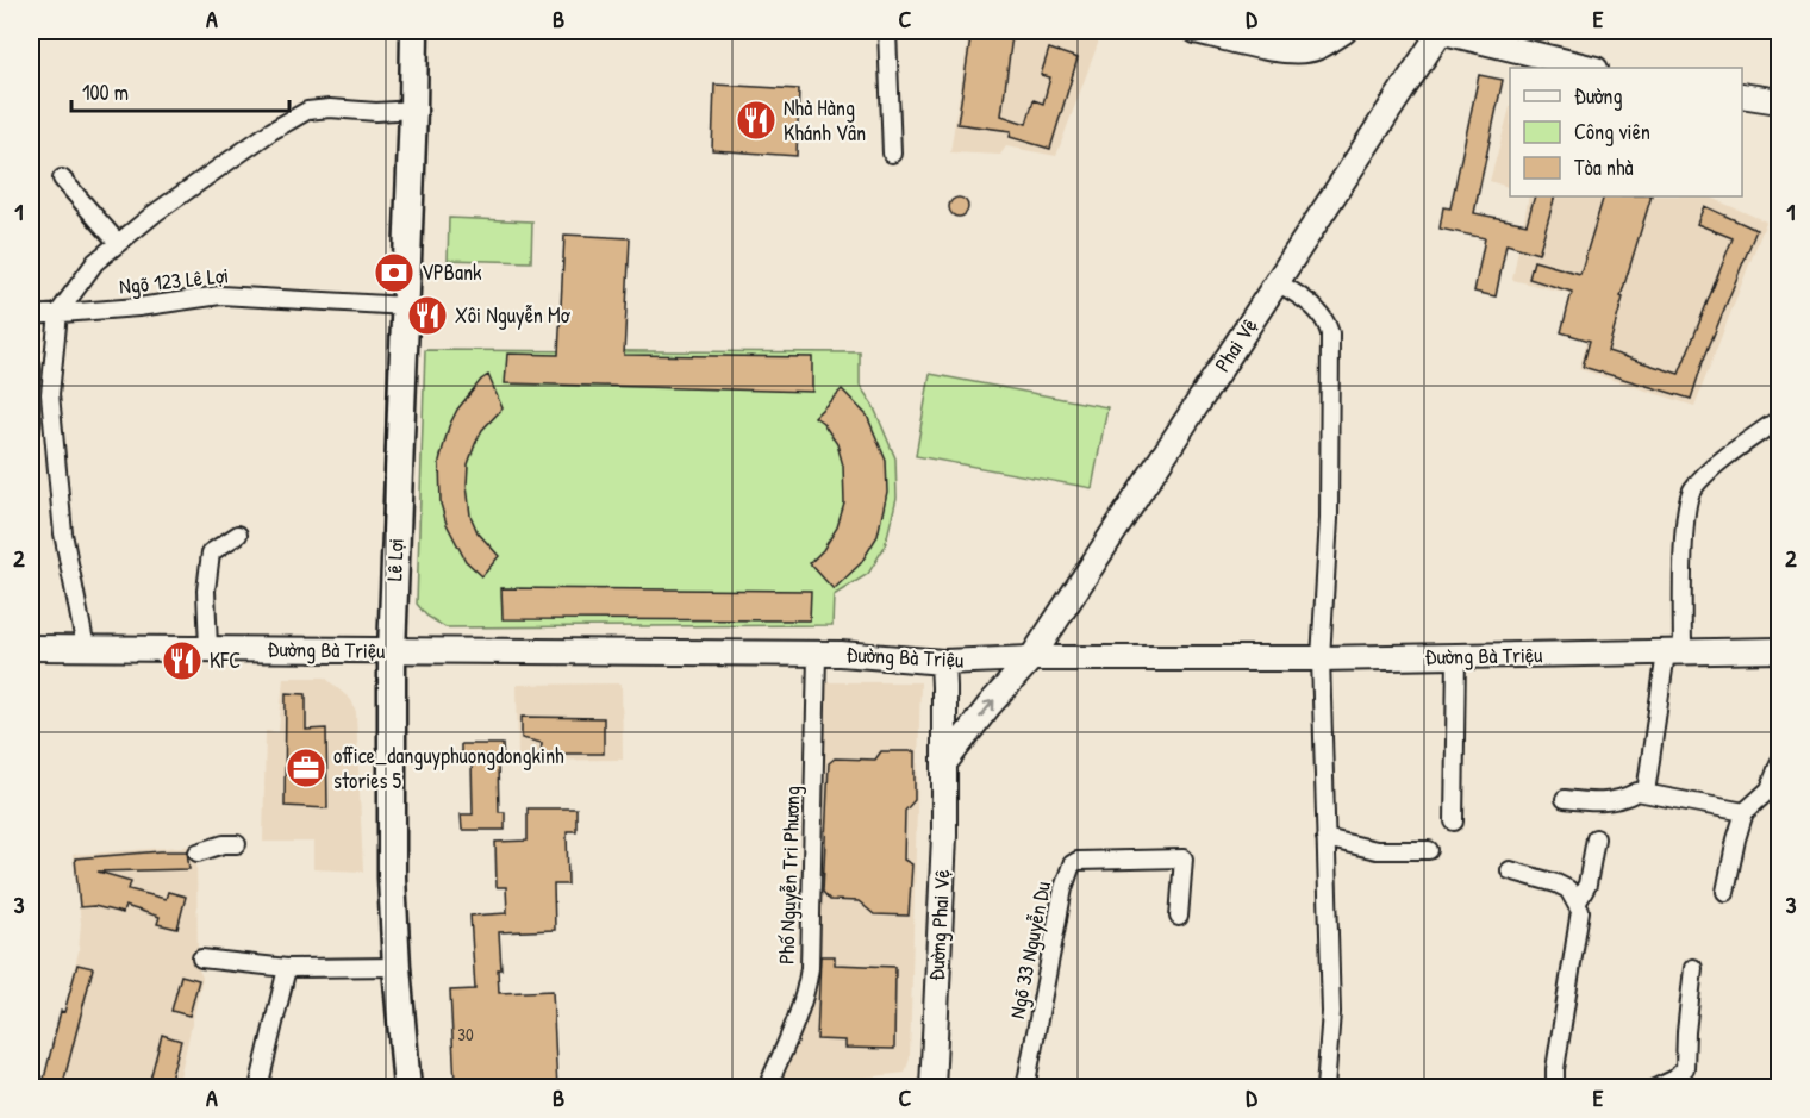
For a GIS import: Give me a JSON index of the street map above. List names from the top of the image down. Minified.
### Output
{"streets":{"main road":["Phai Vệ","Lê Lợi","Đường Bà Triệu","Đường Phai Vệ"],"street":["Ngõ 123 Lê Lợi","Phố Nguyễn Tri Phương","Ngõ 33 Nguyễn Du"]},"crossings":[["Ngõ 123 Lê Lợi","Lê Lợi"],["Phai Vệ","Đường Bà Triệu"],["Lê Lợi","Đường Bà Triệu"],["Đường Bà Triệu","Phố Nguyễn Tri Phương"],["Đường Bà Triệu","Đường Phai Vệ"]],"places":{"restaurant":["Nhà Hàng Khánh Vân","Xôi Nguyễn Mơ","KFC"],"bank":["VPBank"],"office":["office_danguyphuongdongkinh stories 5"]},"house_numbers":["30"],"legend":["Đường","Công viên","Tòa nhà"],"scale_bar":"100 m","grid":{"columns":["A","B","C","D","E"],"rows":["1","2","3"]}}
